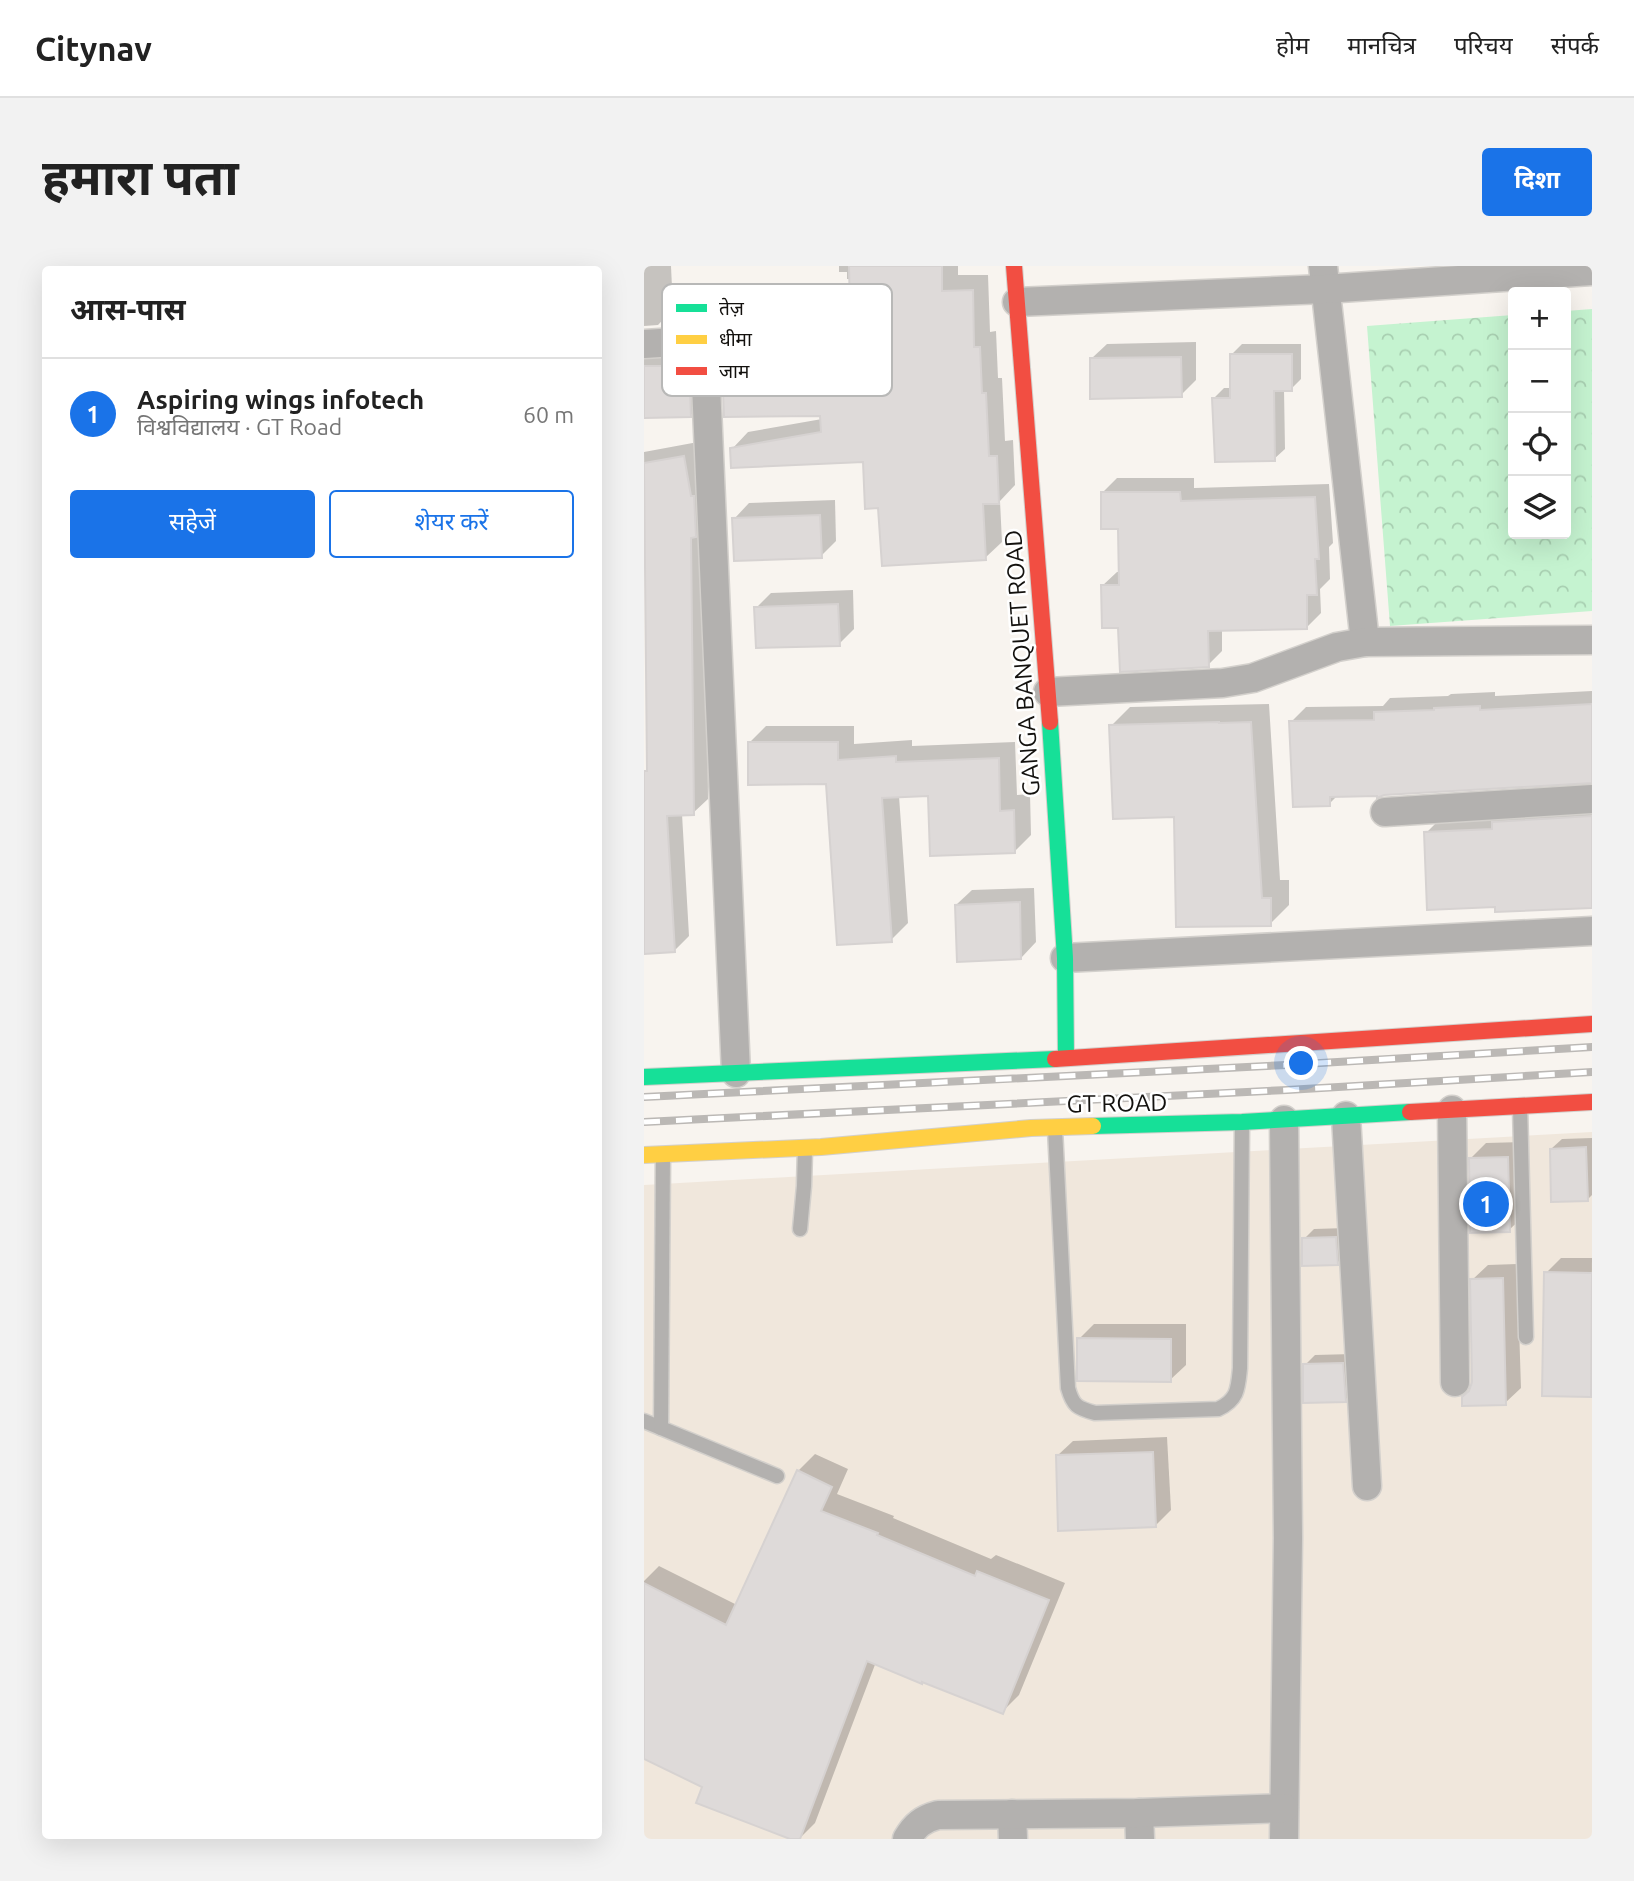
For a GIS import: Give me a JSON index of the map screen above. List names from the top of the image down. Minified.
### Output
{"streets":{"main road":["GANGA BANQUET ROAD","GT ROAD"]},"crossings":[["GANGA BANQUET ROAD","GT ROAD"]],"legend":["तेज़","धीमा","जाम"],"page":{"header":"Citynav","nav":["होम","मानचित्र","परिचय","संपर्क"],"buttons":["दिशा",["सहेजें","शेयर करें"]],"title":"हमारा पता","heading":"आस-पास","map_buttons":["+","−"],"list":[{"mark":"1","name":"Aspiring wings infotech","note":"विश्वविद्यालय · GT Road","value":"60 m"}],"pins":"1"}}
